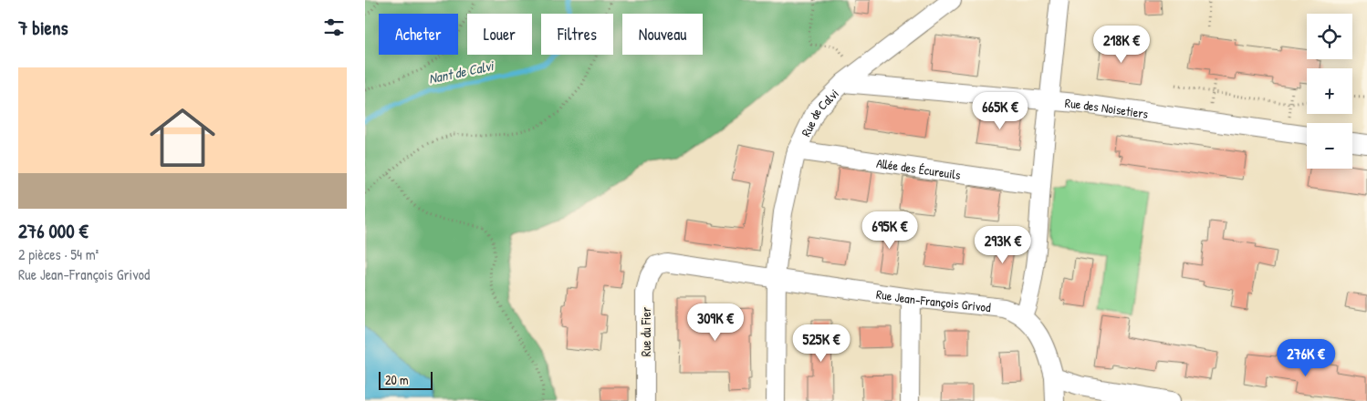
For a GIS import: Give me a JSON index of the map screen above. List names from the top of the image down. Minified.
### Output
{"streets":{"street":["Rue des Noisetiers","Rue de Calvi","Allée des Écureuils","Rue Jean-François Grivod","Rue du Fier"]},"crossings":[["Rue des Noisetiers","Rue de Calvi"],["Rue de Calvi","Allée des Écureuils"],["Rue de Calvi","Rue Jean-François Grivod"],["Rue Jean-François Grivod","Rue du Fier"]],"water":["Nant de Calvi"],"scale_bar":"20 m","page":{"heading":"7 biens","map_buttons":["+","−"],"chip":["Acheter","Louer","Filtres","Nouveau"],"price":["218K €","665K €","695K €","293K €","309K €","525K €","276K €"],"list":[{"name":"276 000 €","note":"2 pièces · 54 m² · Rue Jean-François Grivod"}],"scale":"20 m"}}
